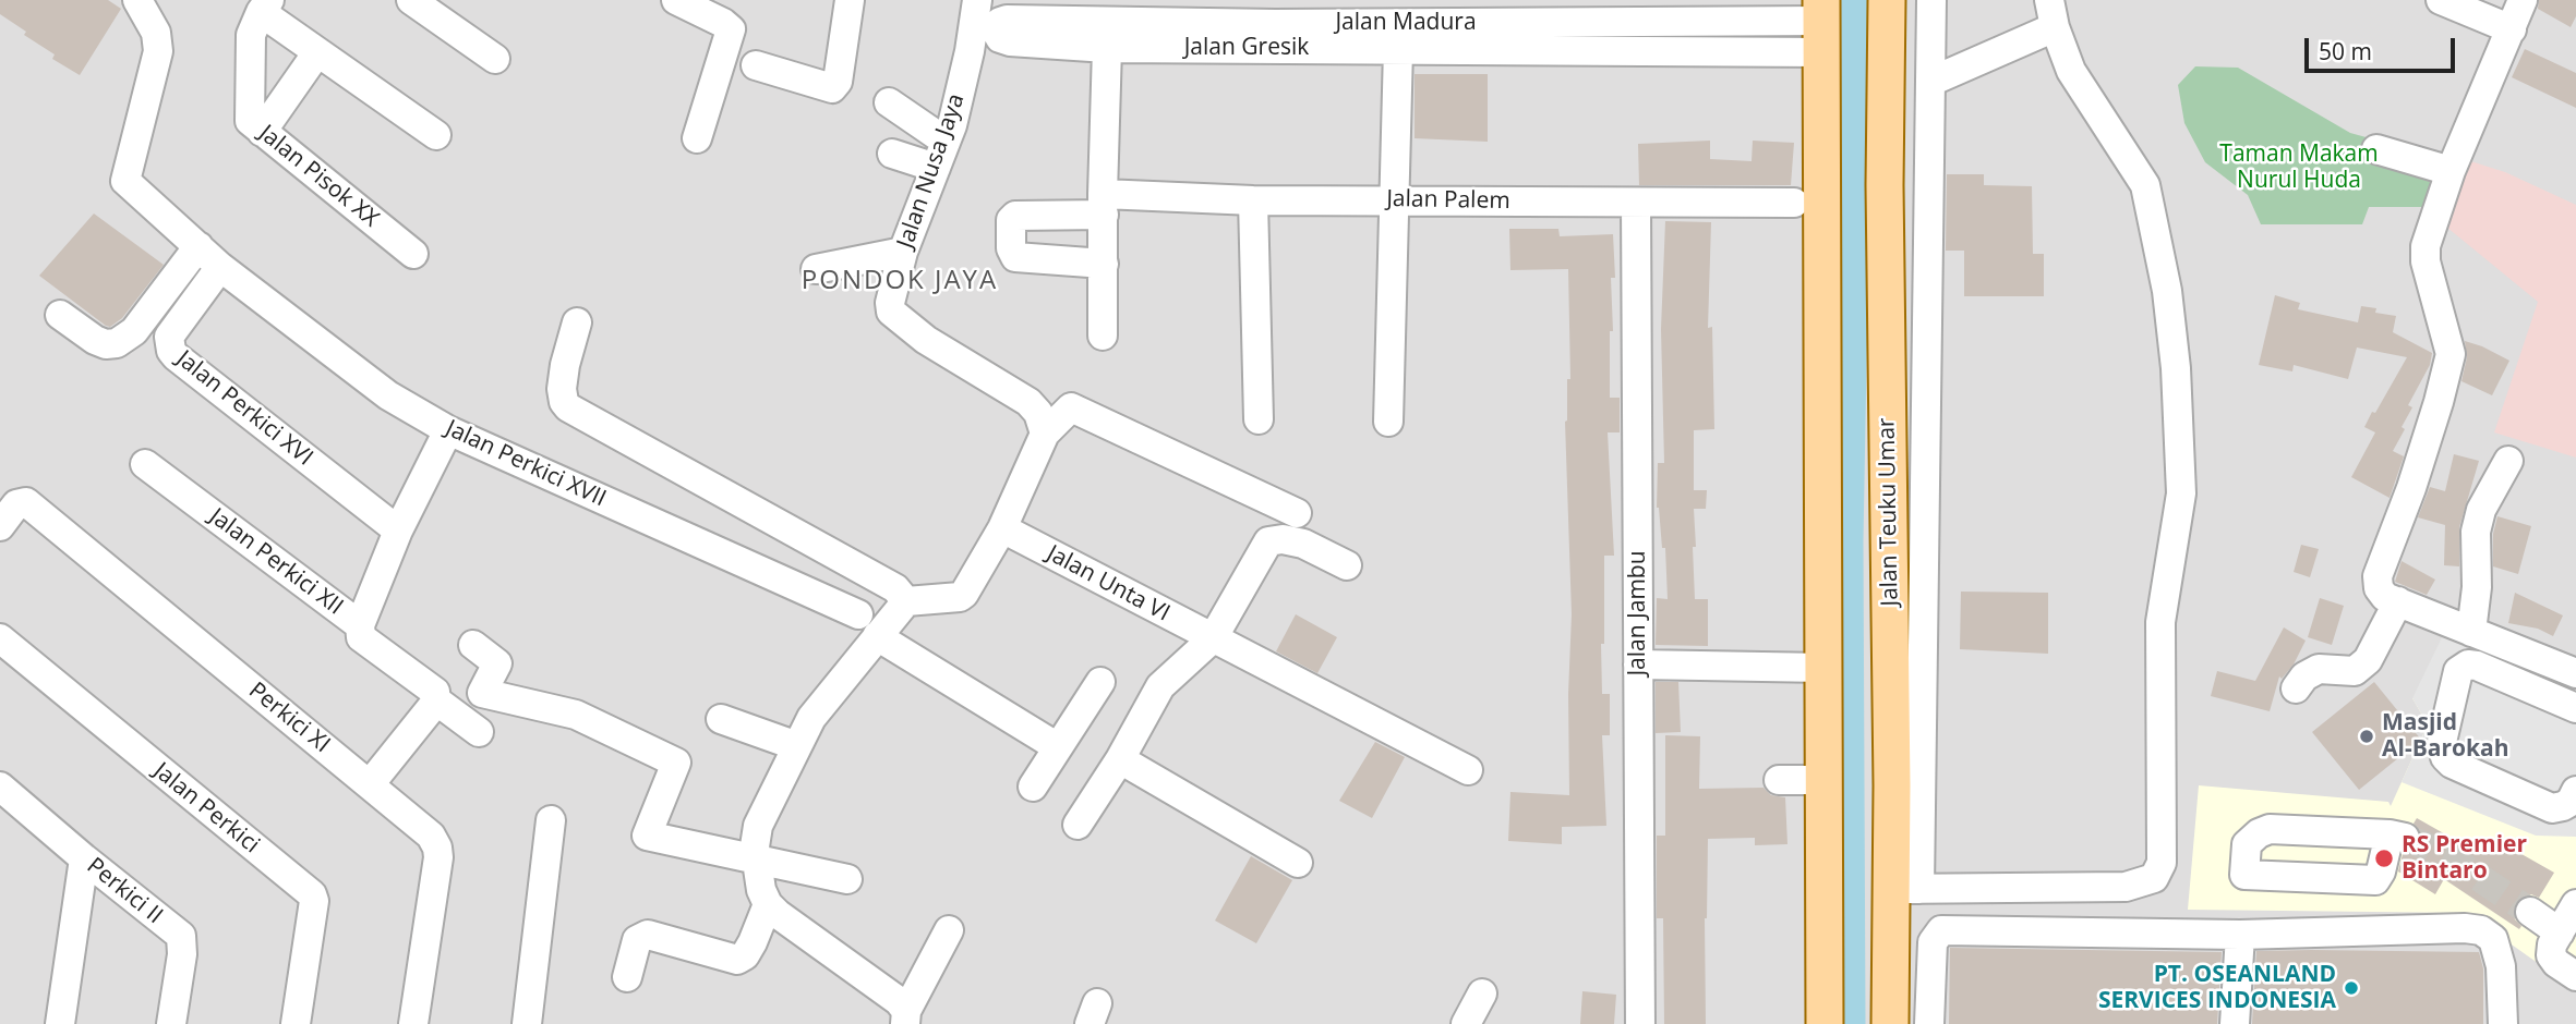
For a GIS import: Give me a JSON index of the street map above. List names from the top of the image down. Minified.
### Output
{"streets":{"main road":["Jalan Teuku Umar"],"street":["Jalan Madura","Jalan Gresik","Jalan Nusa Jaya","Jalan Pisok XX","Jalan Palem","Jalan Perkici XVI","Jalan Perkici XVII","Jalan Perkici XII","Jalan Unta VI","Jalan Jambu","Perkici XI","Jalan Perkici","Perkici II"]},"crossings":[["Jalan Madura","Jalan Gresik"],["Jalan Palem","Jalan Jambu"],["Jalan Perkici XVI","Jalan Perkici XVII"]],"districts":["PONDOK JAYA"],"parks":["Taman Makam Nurul Huda"],"places":["Masjid Al-Barokah","RS Premier Bintaro","PT. OSEANLAND SERVICES INDONESIA"],"scale_bar":"50 m"}
